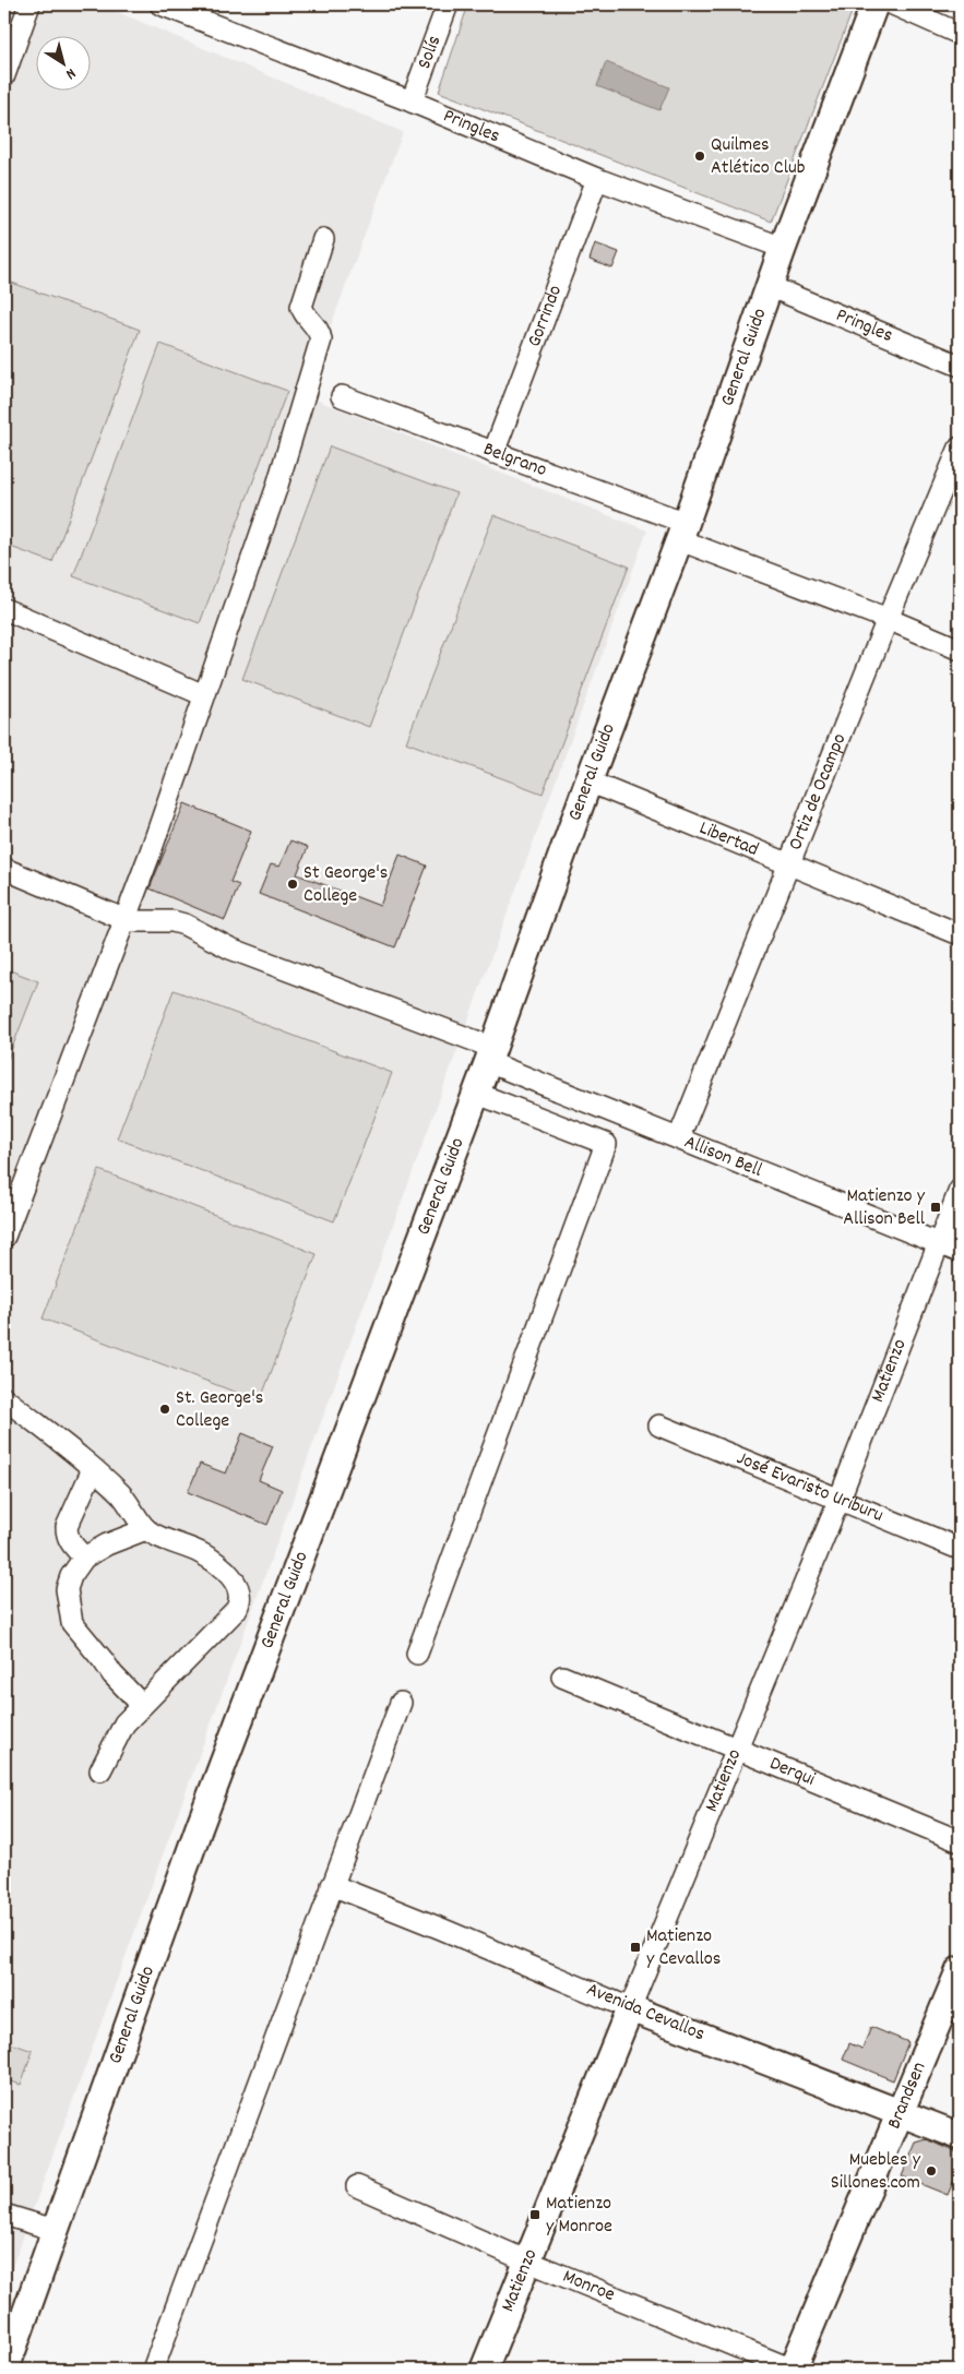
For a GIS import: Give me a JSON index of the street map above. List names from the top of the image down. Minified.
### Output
{"streets":{"main road":["General Guido","Matienzo","Avenida Cevallos","Brandsen"],"street":["Solís","Pringles","Gorrindo","Belgrano","Ortiz de Ocampo","Libertad","Allison Bell","José Evaristo Uriburu","Derqui","Monroe"]},"crossings":[["Solís","Pringles"],["Pringles","Gorrindo"],["Pringles","General Guido"],["Gorrindo","Belgrano"],["General Guido","Belgrano"],["General Guido","Libertad"],["General Guido","Allison Bell"],["Belgrano","Ortiz de Ocampo"],["Ortiz de Ocampo","Libertad"],["Ortiz de Ocampo","Allison Bell"],["Allison Bell","Matienzo"],["Matienzo","José Evaristo Uriburu"],["Matienzo","Derqui"],["Matienzo","Avenida Cevallos"],["Matienzo","Monroe"],["Avenida Cevallos","Brandsen"],["Brandsen","Monroe"]],"places":{"other":["Quilmes Atlético Club","St George's College","St. George's College","Muebles y Sillones.com"],"transit":["Matienzo y Allison Bell","Matienzo y Cevallos","Matienzo y Monroe"]},"north":"bottom right"}
